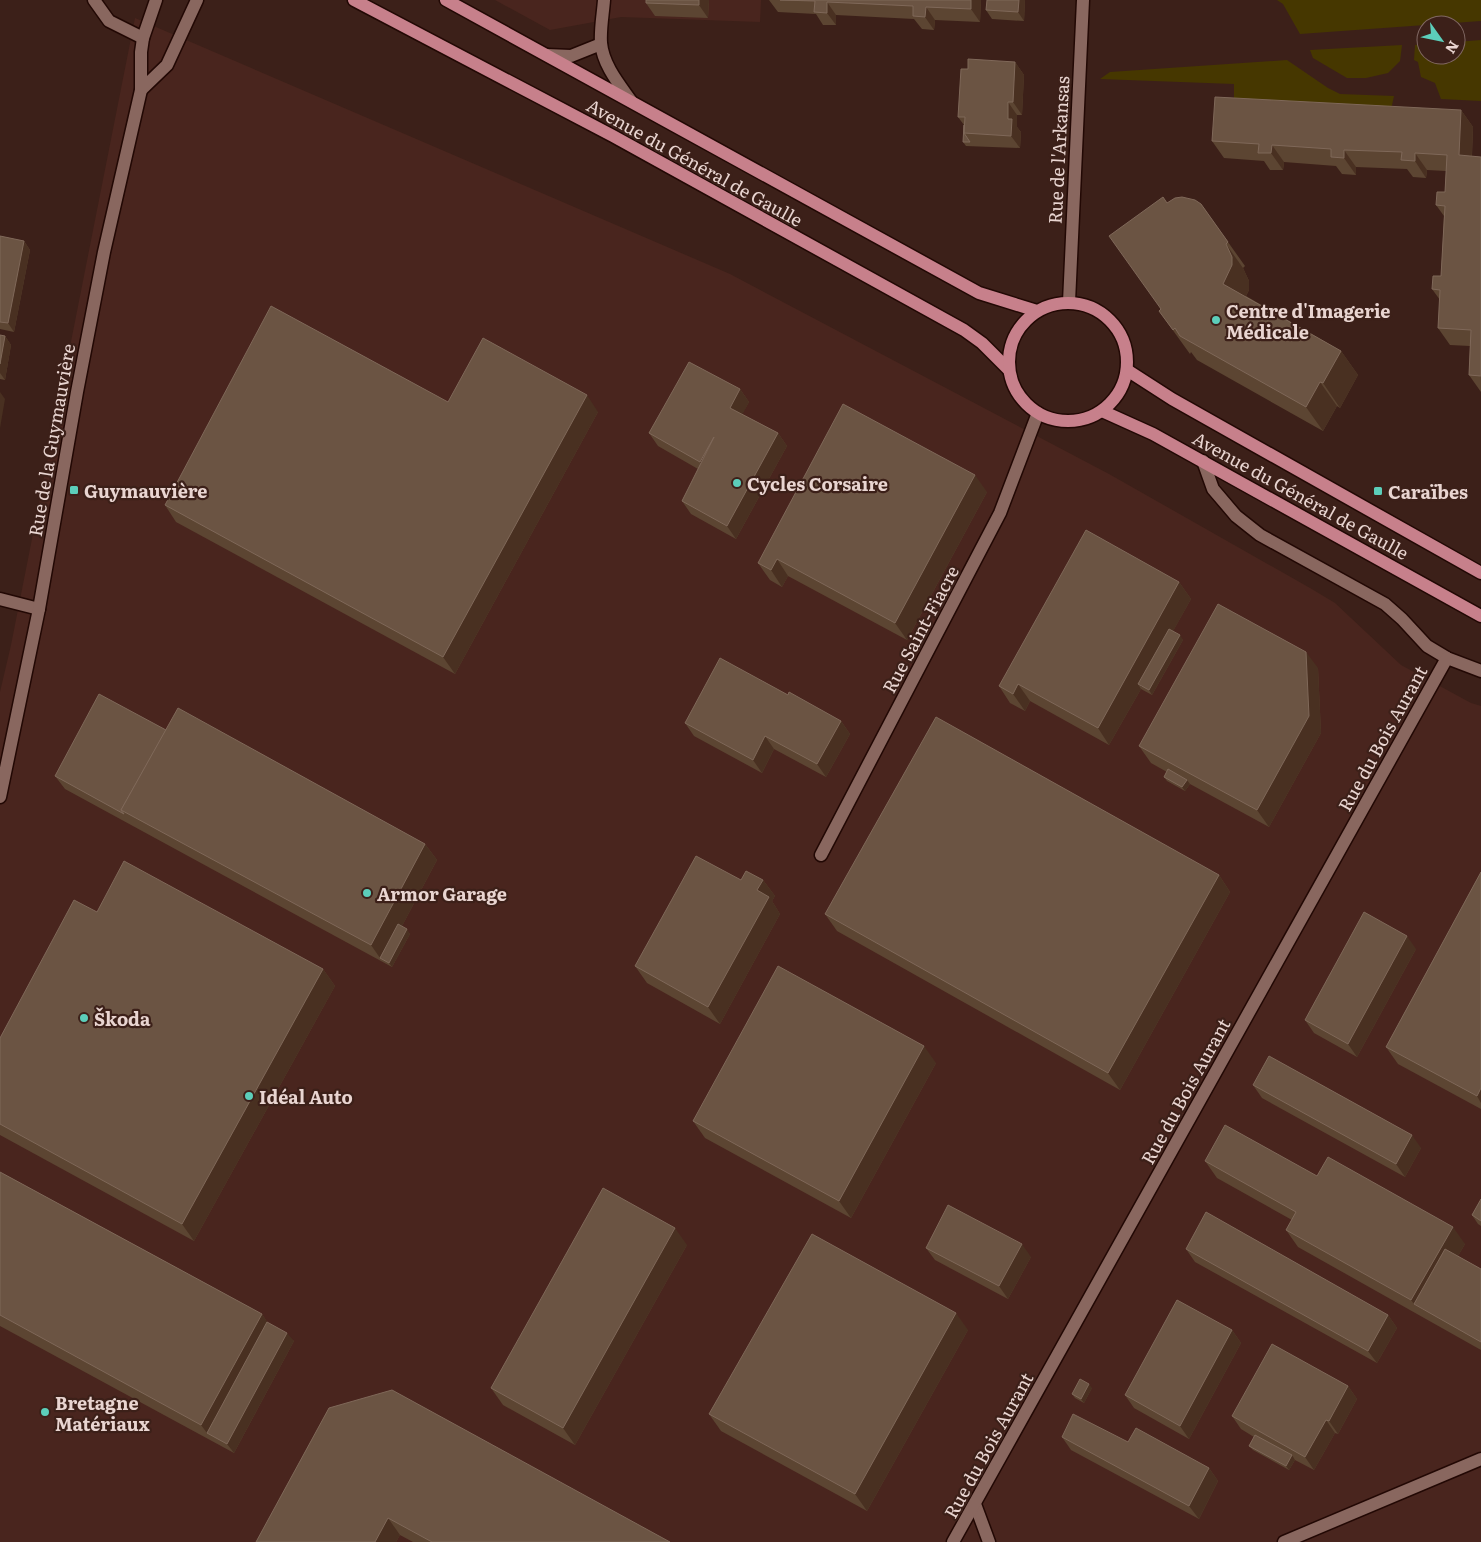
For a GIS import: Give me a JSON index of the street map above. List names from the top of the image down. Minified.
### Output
{"streets":{"main road":["Avenue du Général de Gaulle"],"street":["Rue de l'Arkansas","Rue de la Guymauvière","Rue Saint-Fiacre","Rue du Bois Aurant"]},"crossings":[["Rue de l'Arkansas","Avenue du Général de Gaulle"],["Rue de l'Arkansas","Rue Saint-Fiacre"],["Avenue du Général de Gaulle","Rue Saint-Fiacre"]],"places":{"other":["Centre d'Imagerie Médicale","Cycles Corsaire","Armor Garage","Škoda","Idéal Auto","Bretagne Matériaux"],"transit":["Guymauvière","Caraïbes"]},"north":"bottom right"}
